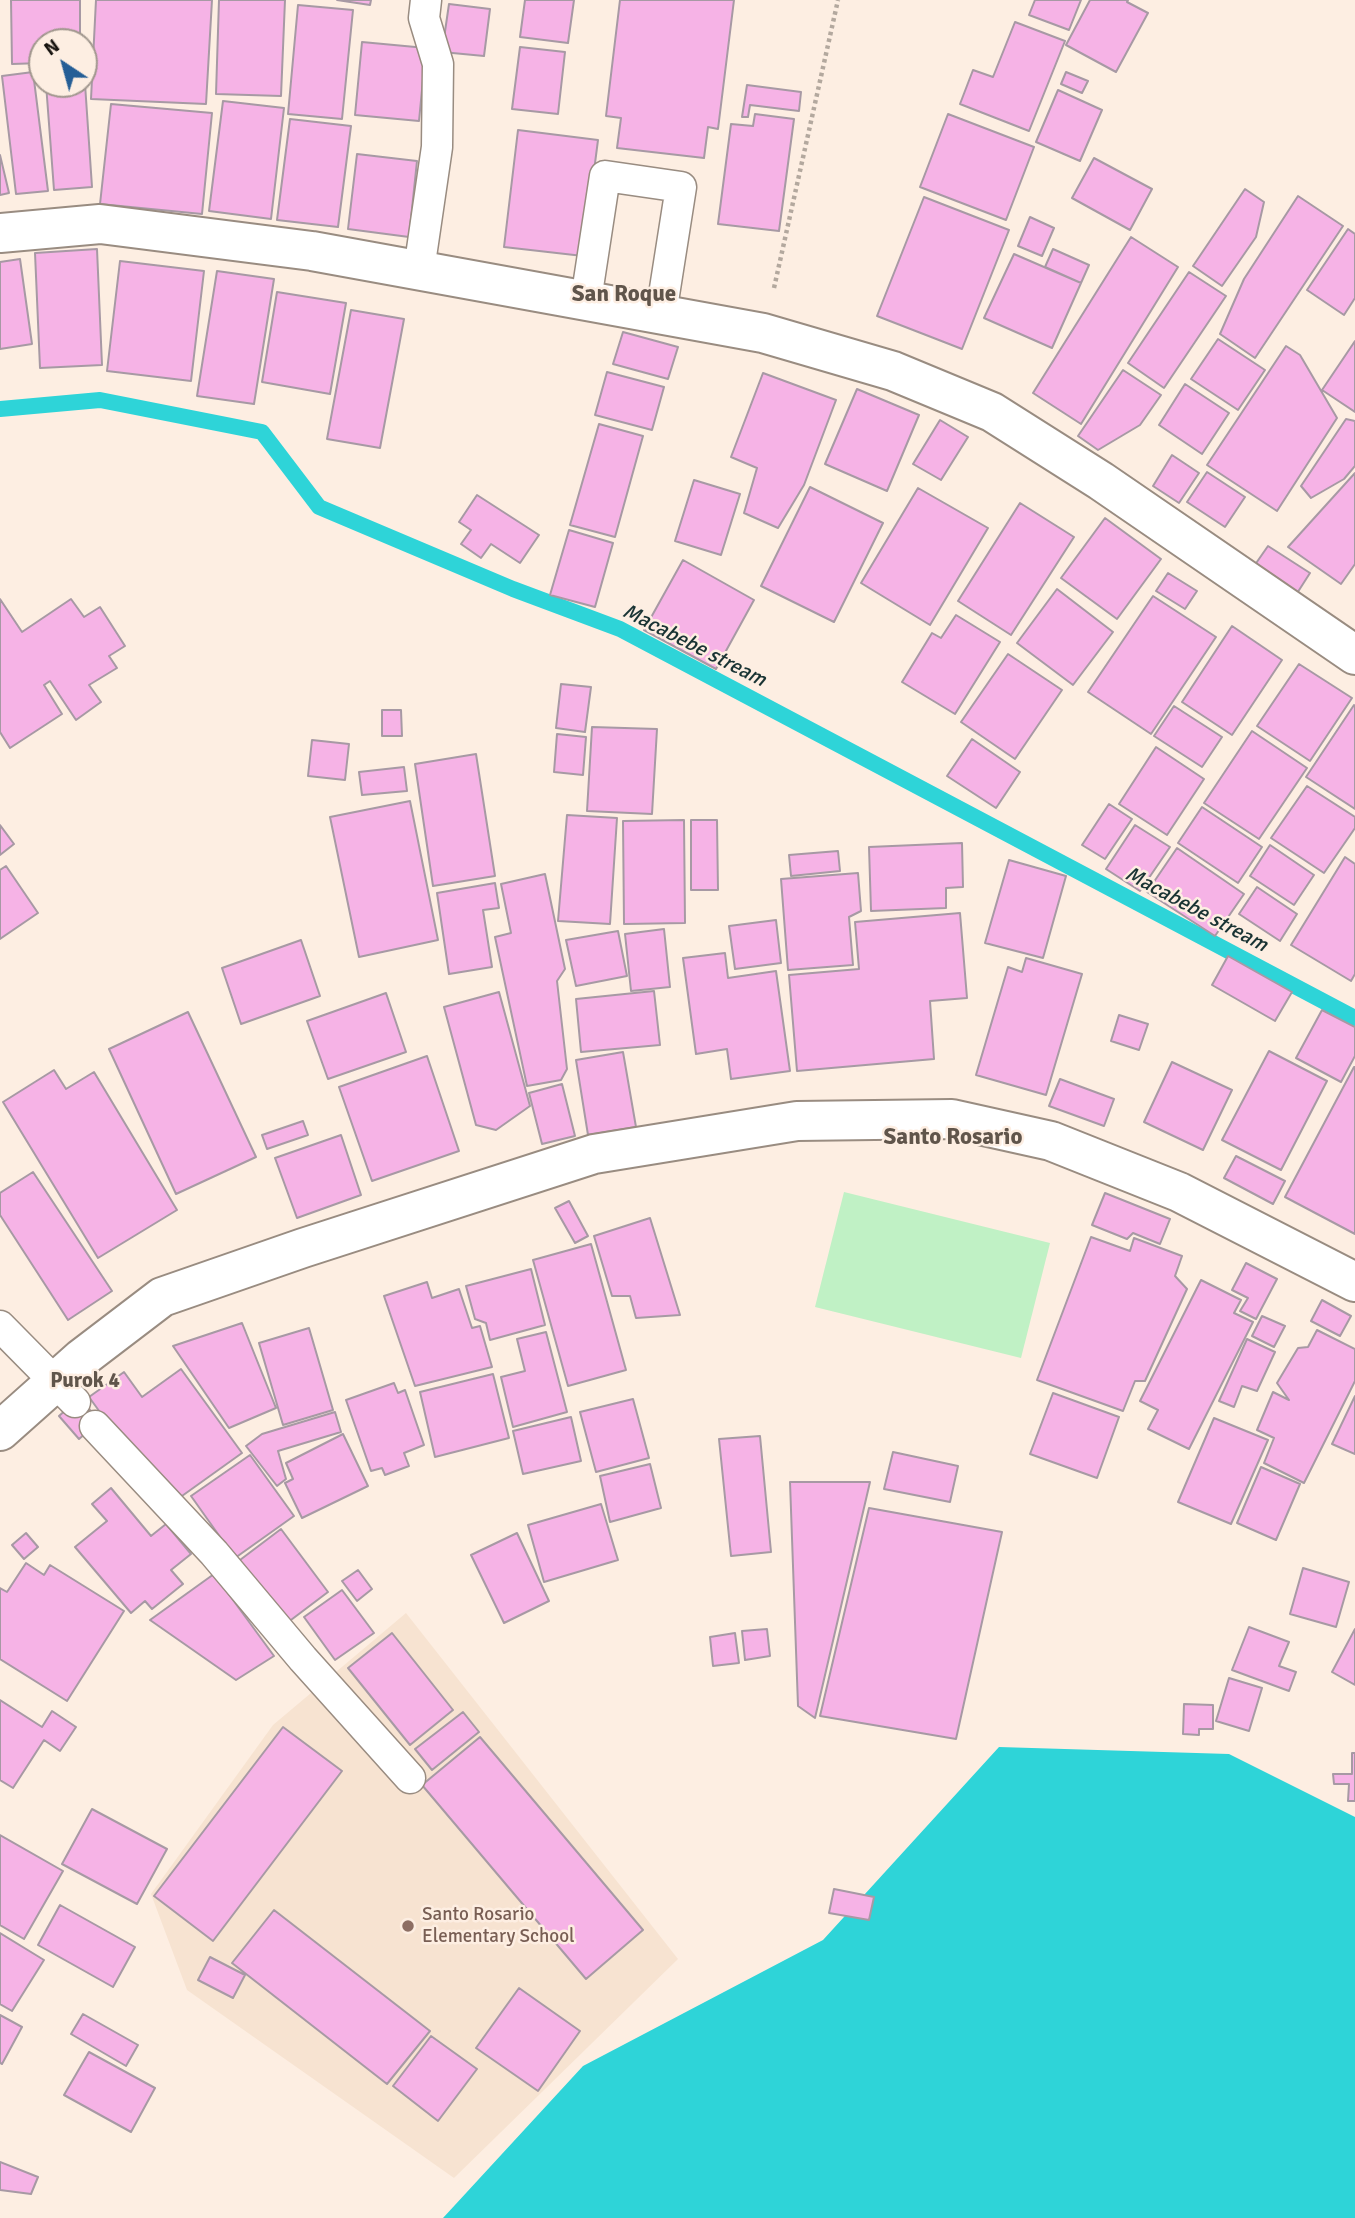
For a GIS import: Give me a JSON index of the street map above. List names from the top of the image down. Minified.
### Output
{"districts":["San Roque","Santo Rosario","Purok 4"],"water":["Macabebe stream"],"places":["Santo Rosario Elementary School"],"north":"top left"}
